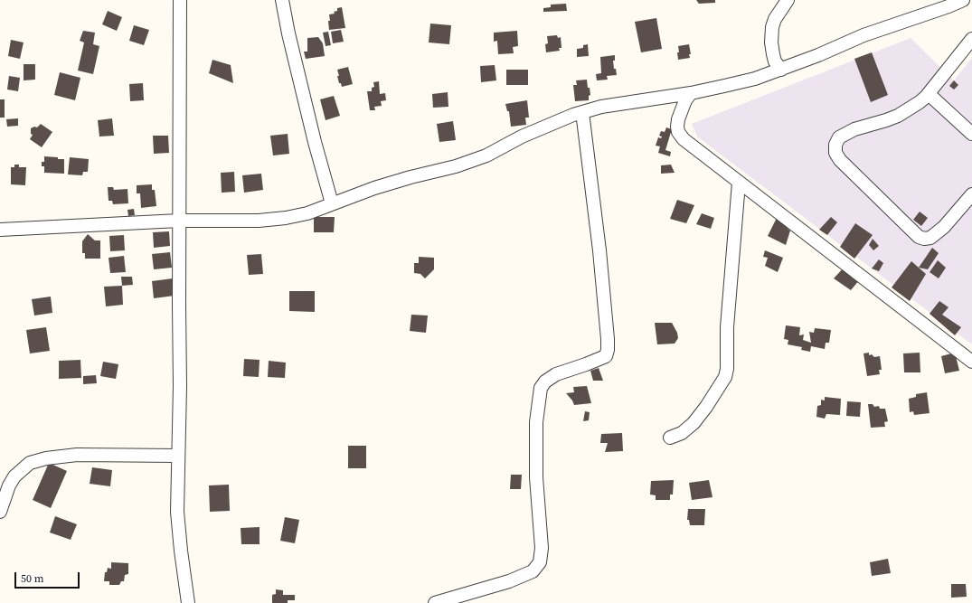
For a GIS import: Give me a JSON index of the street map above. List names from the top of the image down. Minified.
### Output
{"scale_bar":"50 m"}
